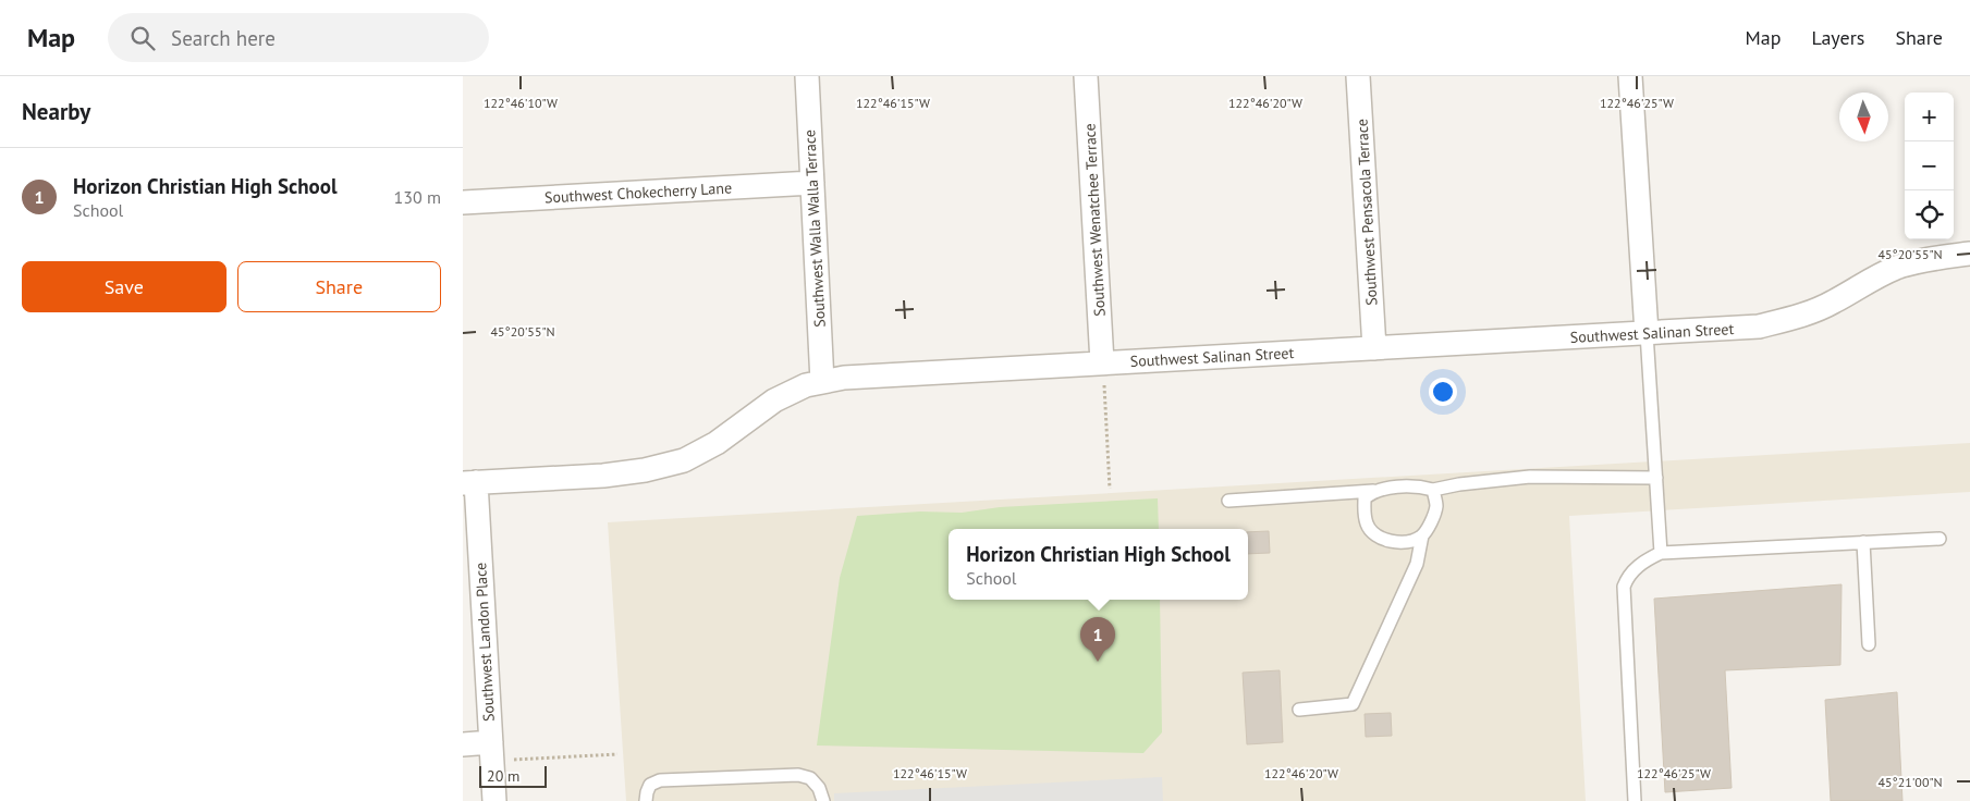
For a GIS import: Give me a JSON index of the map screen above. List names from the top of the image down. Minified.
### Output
{"streets":{"street":["Southwest Chokecherry Lane","Southwest Pensacola Terrace","Southwest Wenatchee Terrace","Southwest Walla Walla Terrace","Southwest Salinan Street","Southwest Landon Place"]},"crossings":[["Southwest Chokecherry Lane","Southwest Walla Walla Terrace"],["Southwest Pensacola Terrace","Southwest Salinan Street"],["Southwest Wenatchee Terrace","Southwest Salinan Street"],["Southwest Walla Walla Terrace","Southwest Salinan Street"],["Southwest Salinan Street","Southwest Landon Place"]],"scale_bar":"20 m","north":"bottom","page":{"header":"Map","search":"Search here","nav":["Map","Layers","Share"],"heading":"Nearby","map_buttons":["+","−"],"list":[{"mark":"1","name":"Horizon Christian High School","note":"School","value":"130 m"}],"buttons":["Save","Share"],"popup":["Horizon Christian High School","School"],"pins":"1","scale":"20 m"},"coordinates":["122°46'10\"W","122°46'15\"W","122°46'20\"W","122°46'25\"W","45°20'55\"N","45°21'00\"N"]}
